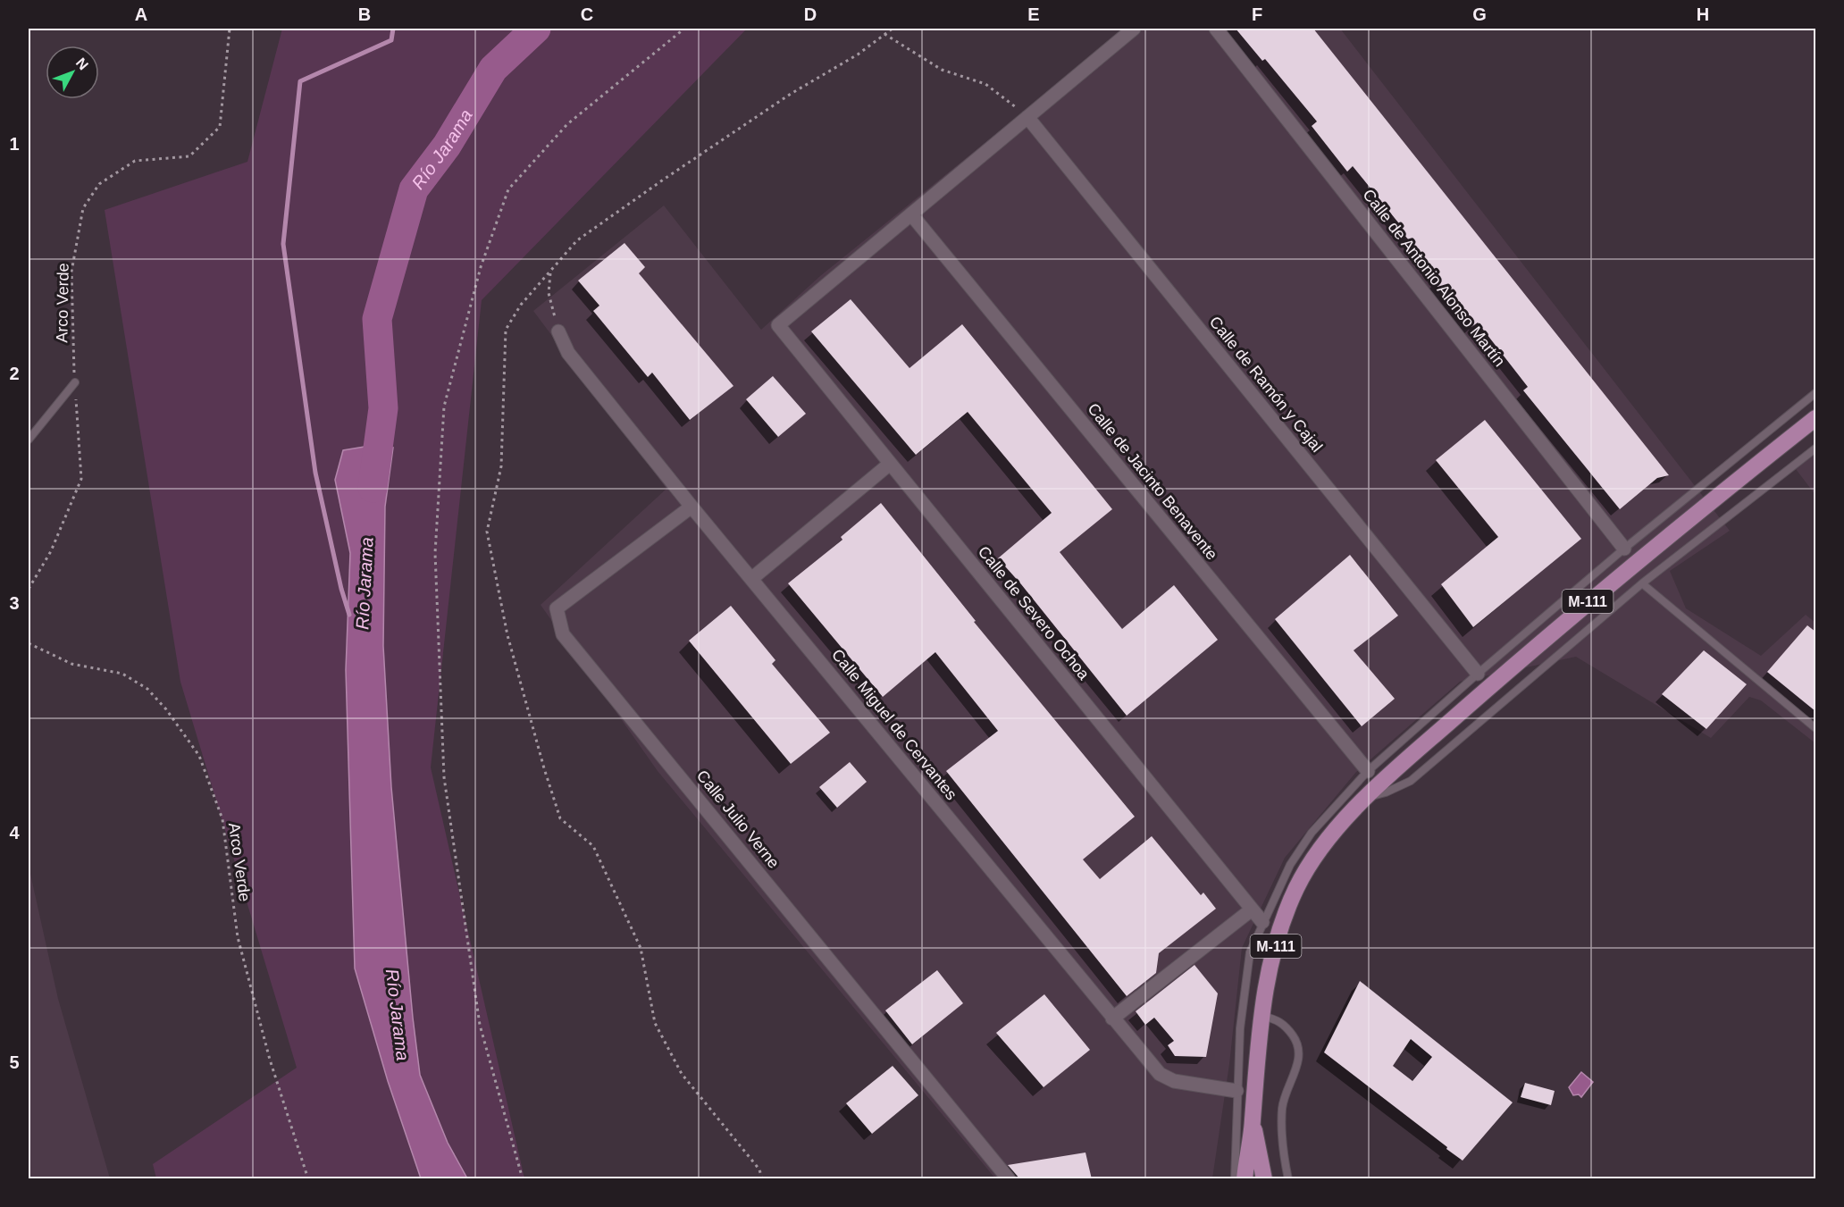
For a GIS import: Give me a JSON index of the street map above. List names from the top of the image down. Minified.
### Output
{"streets":{"main road":["M-111"],"street":["Calle de Antonio Alonso Martín","Calle de Ramón y Cajal","Calle de Jacinto Benavente","Calle de Severo Ochoa","Calle Miguel de Cervantes","Calle Julio Verne"],"path":["Arco Verde"]},"crossings":[["Calle de Jacinto Benavente","Calle de Severo Ochoa"],["Calle Miguel de Cervantes","Calle Julio Verne"]],"water":["Río Jarama"],"north":"top right","grid":{"columns":["A","B","C","D","E","F","G","H"],"rows":["1","2","3","4","5"]}}
